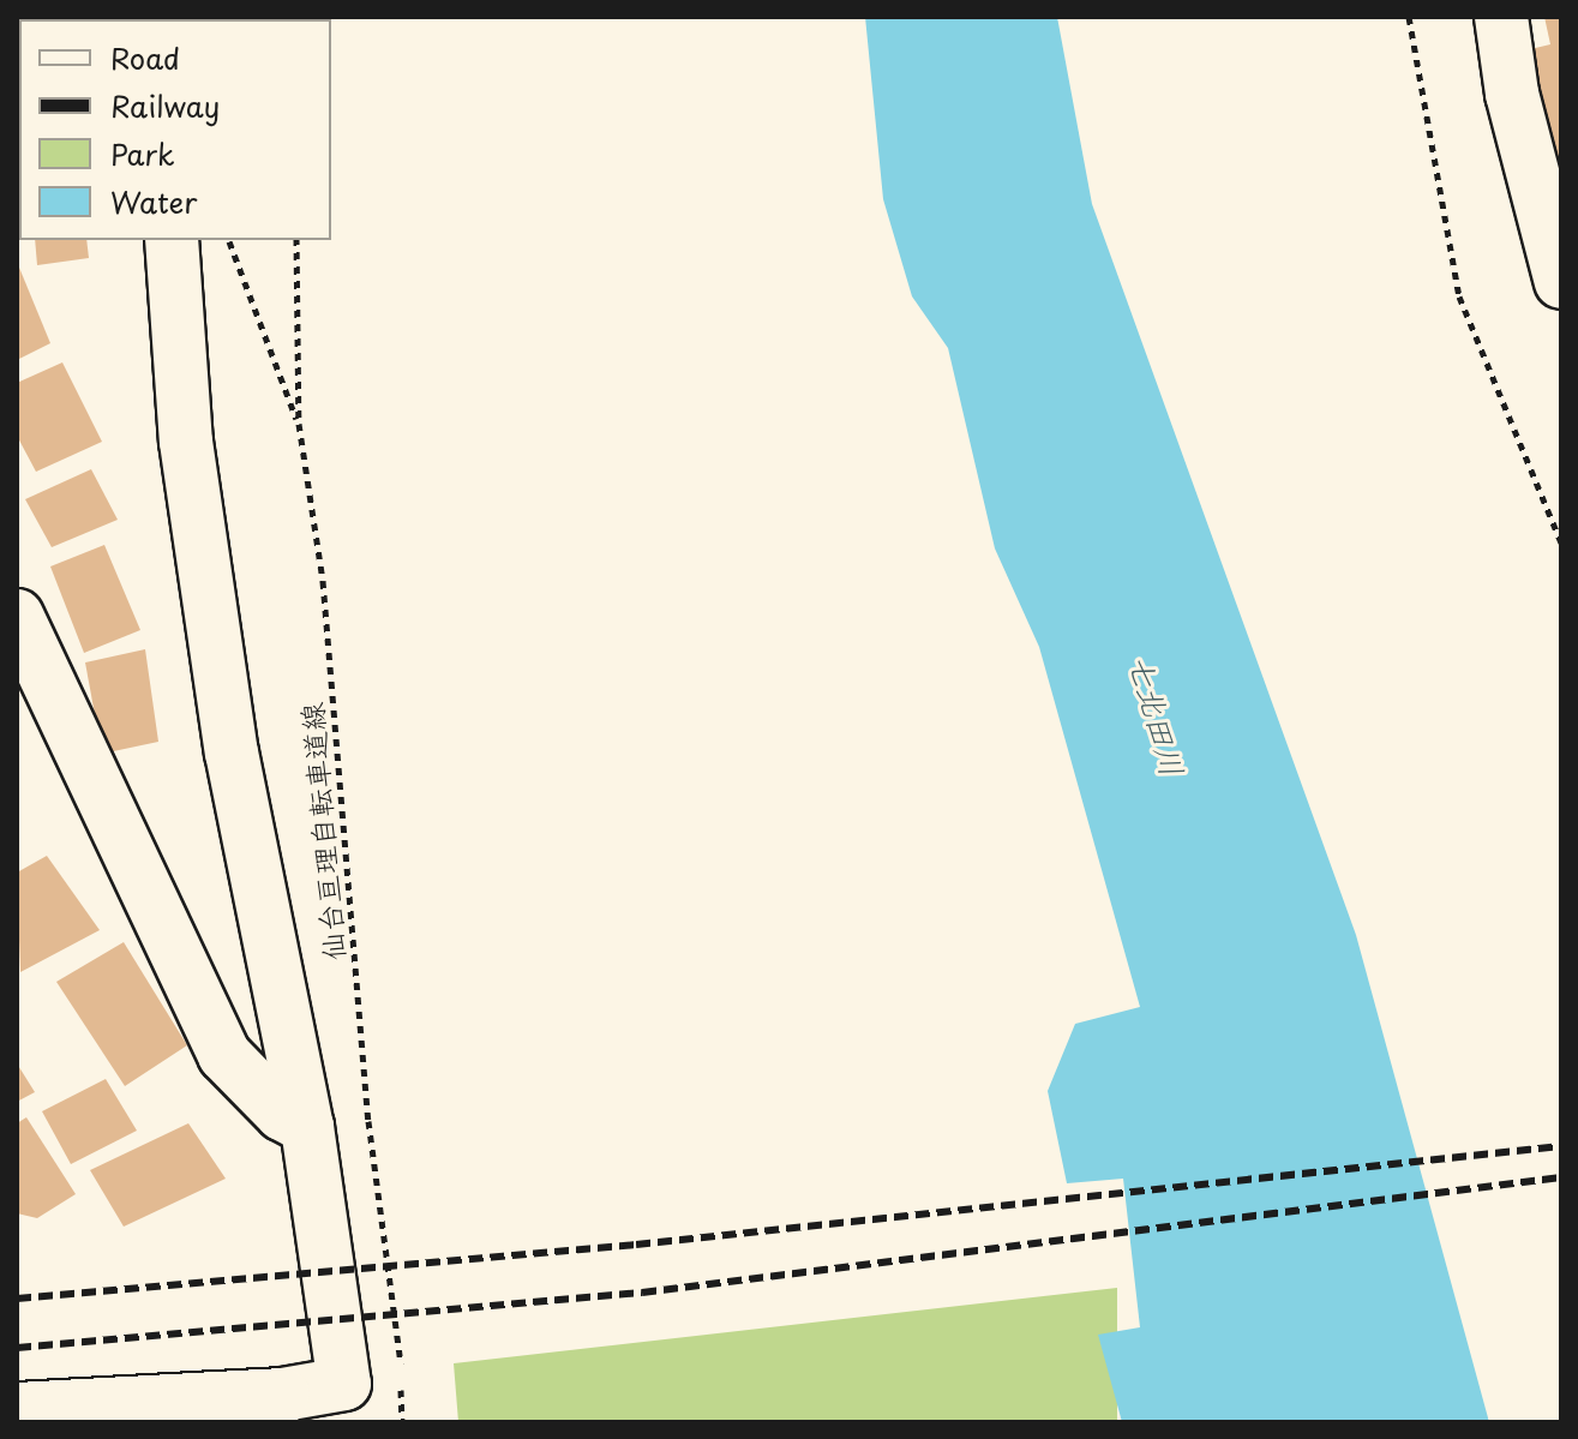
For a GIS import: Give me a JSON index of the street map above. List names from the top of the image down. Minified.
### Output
{"streets":{"path":["仙台亘理自転車道線"]},"water":["七北田川"],"legend":["Road","Railway","Park","Water"]}
